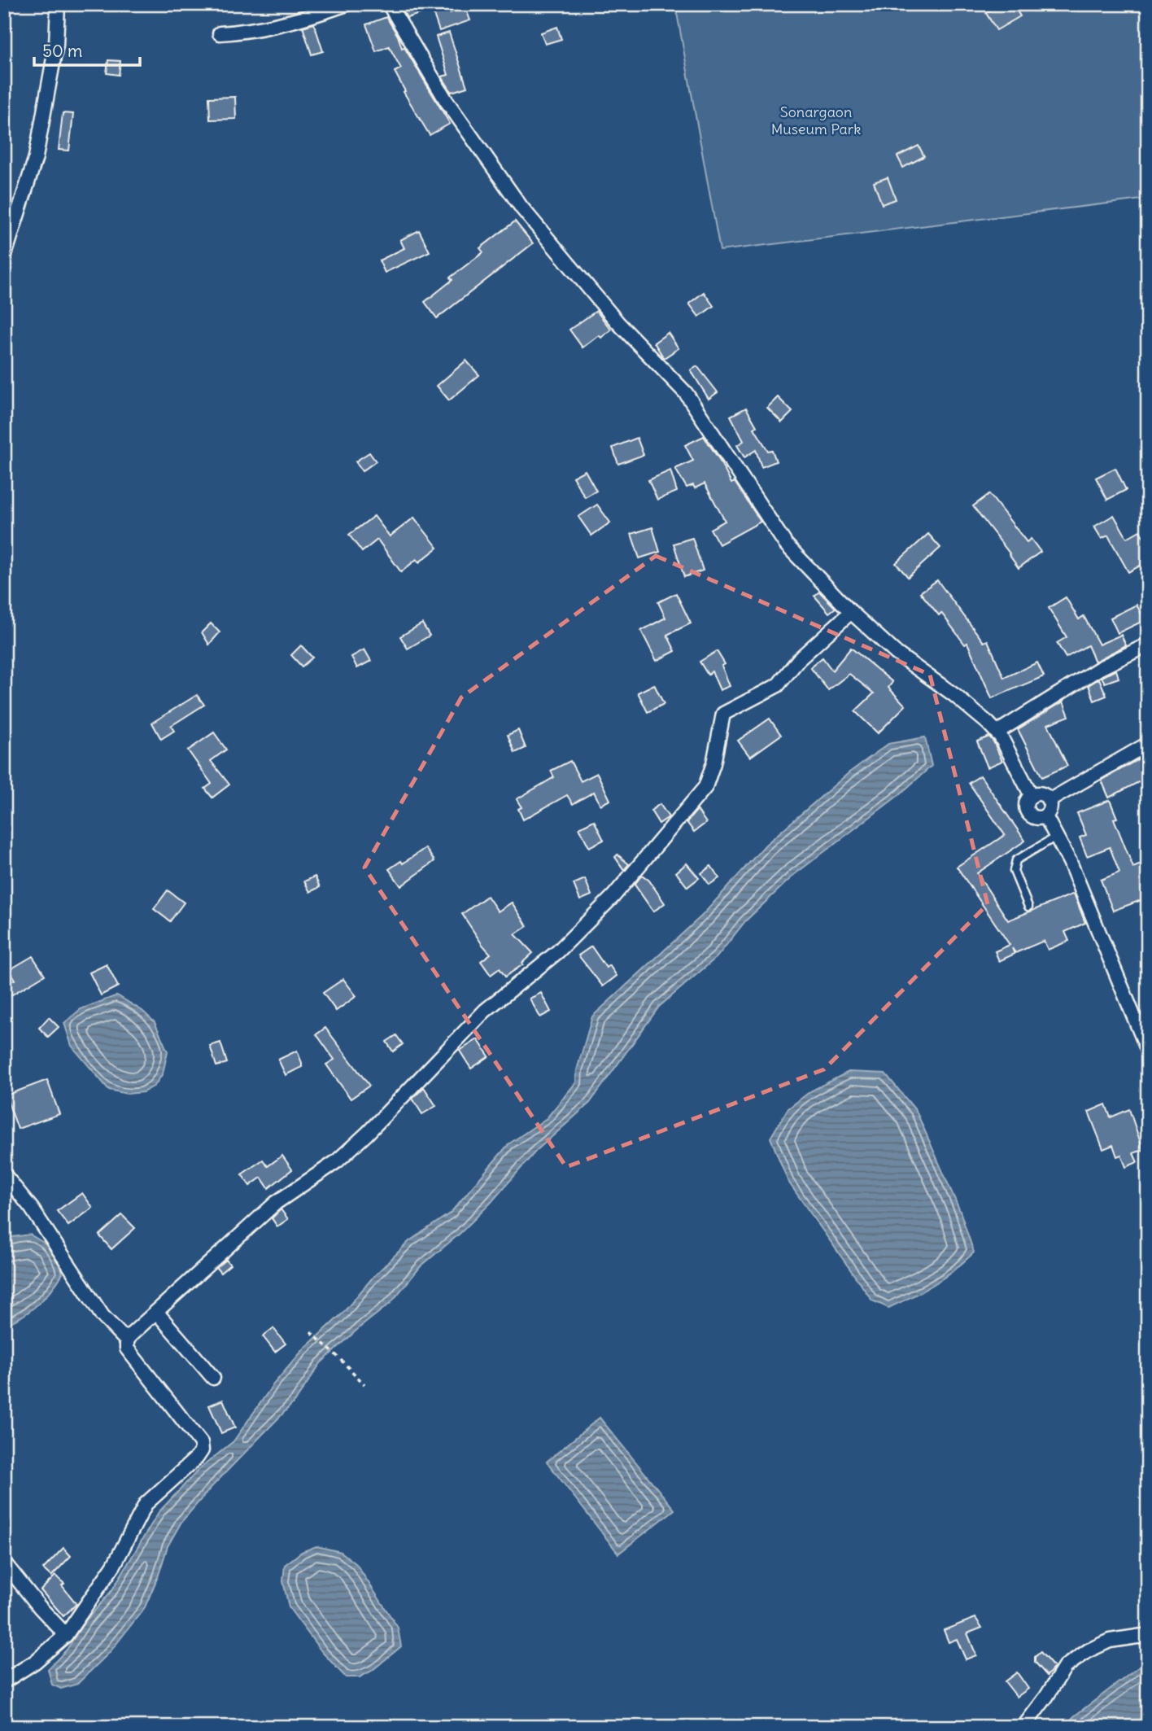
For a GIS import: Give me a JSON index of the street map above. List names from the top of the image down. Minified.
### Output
{"parks":["Sonargaon Museum Park"],"scale_bar":"50 m"}
